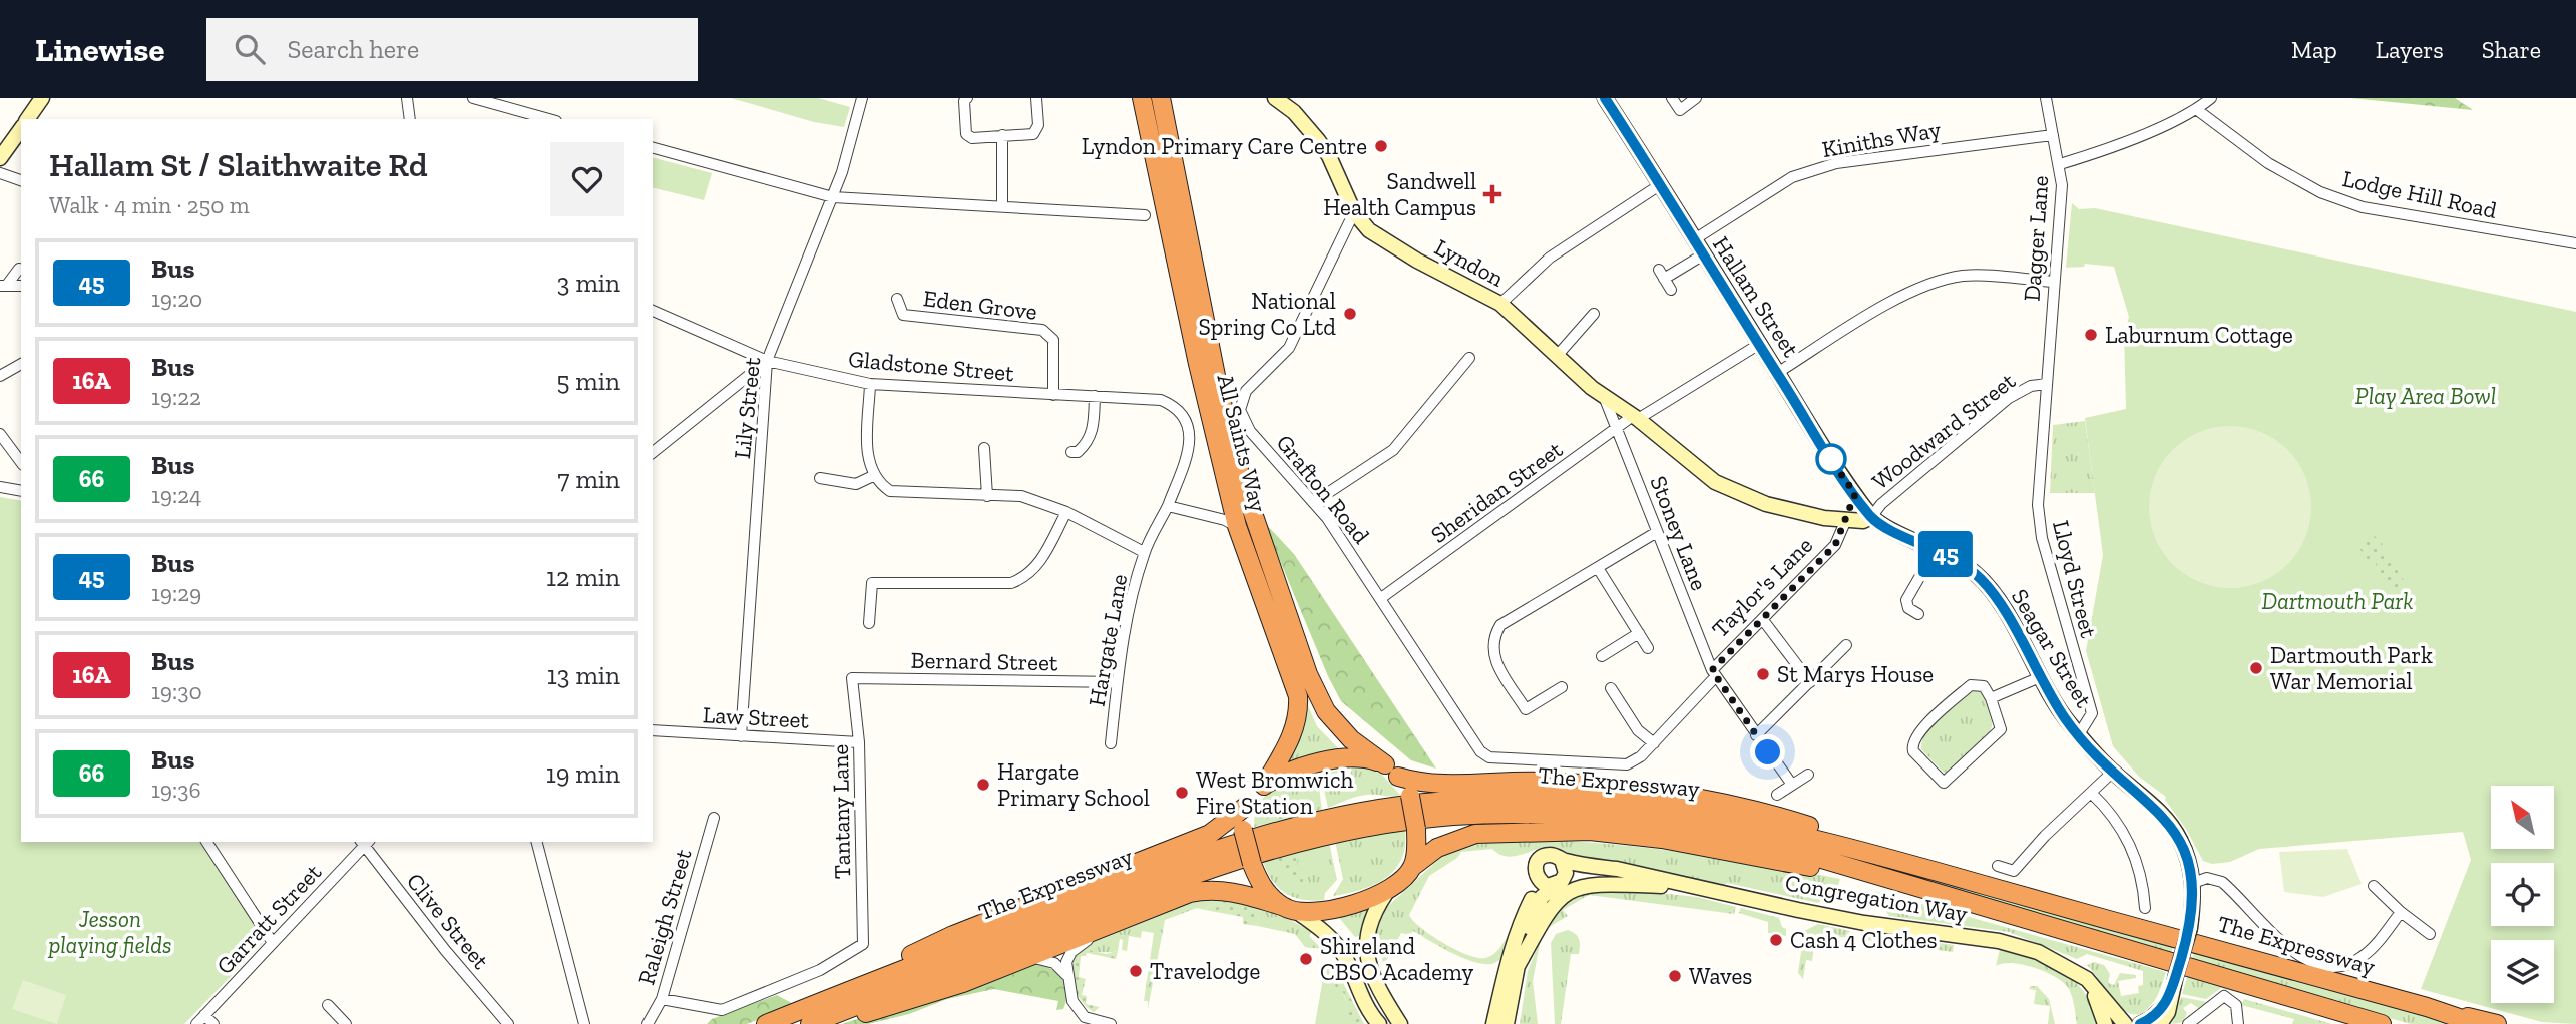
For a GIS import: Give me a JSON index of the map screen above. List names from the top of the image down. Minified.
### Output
{"streets":{"highway":["All Saints Way","The Expressway"],"street":["Kiniths Way","Lodge Hill Road","Dagger Lane","Lyndon","Hallam Street","Eden Grove","Gladstone Street","Lily Street","Woodward Street","Grafton Road","Sheridan Street","Stoney Lane","Lloyd Street","Taylor's Lane","Hargate Lane","Seagar Street","Bernard Street","Law Street","Tantany Lane","Congregation Way","Raleigh Street","Garratt Street","Clive Street"]},"crossings":[["Kiniths Way","Dagger Lane"],["Kiniths Way","Hallam Street"],["Dagger Lane","Woodward Street"],["Dagger Lane","Lloyd Street"],["Lyndon","Grafton Road"],["Lyndon","Sheridan Street"],["Lyndon","Stoney Lane"],["Lyndon","Taylor's Lane"],["Hallam Street","Woodward Street"],["Hallam Street","Sheridan Street"],["Hallam Street","Taylor's Lane"],["Hallam Street","Seagar Street"],["Eden Grove","Gladstone Street"],["Gladstone Street","Lily Street"],["Gladstone Street","Hargate Lane"],["Lily Street","Law Street"],["Woodward Street","Lloyd Street"],["Woodward Street","Seagar Street"],["Grafton Road","Sheridan Street"],["Grafton Road","Taylor's Lane"],["Sheridan Street","Stoney Lane"],["Stoney Lane","Taylor's Lane"],["Lloyd Street","Seagar Street"],["Hargate Lane","Bernard Street"],["Bernard Street","Tantany Lane"],["Law Street","Tantany Lane"],["Tantany Lane","Raleigh Street"],["Garratt Street","Clive Street"]],"parks":["Play Area Bowl","Dartmouth Park","Jesson playing fields"],"places":{"other":["Lyndon Primary Care Centre","National Spring Co Ltd","Laburnum Cottage","Dartmouth Park War Memorial","St Marys House","Hargate Primary School","West Bromwich Fire Station","Cash 4 Clothes","Shireland CBSO Academy","Travelodge","Waves"],"health":["Sandwell Health Campus"]},"lines":["bus line 45"],"north":"top left","page":{"header":"Linewise","search":"Search here","nav":["Map","Layers","Share"],"on_map":"45","heading":["Hallam St / Slaithwaite Rd","Walk · 4 min · 250 m"],"list":[{"mark":"45","name":"Bus","note":"19:20","value":"3 min"},{"mark":"16A","name":"Bus","note":"19:22","value":"5 min"},{"mark":"66","name":"Bus","note":"19:24","value":"7 min"},{"mark":"45","name":"Bus","note":"19:29","value":"12 min"},{"mark":"16A","name":"Bus","note":"19:30","value":"13 min"},{"mark":"66","name":"Bus","note":"19:36","value":"19 min"}]}}
